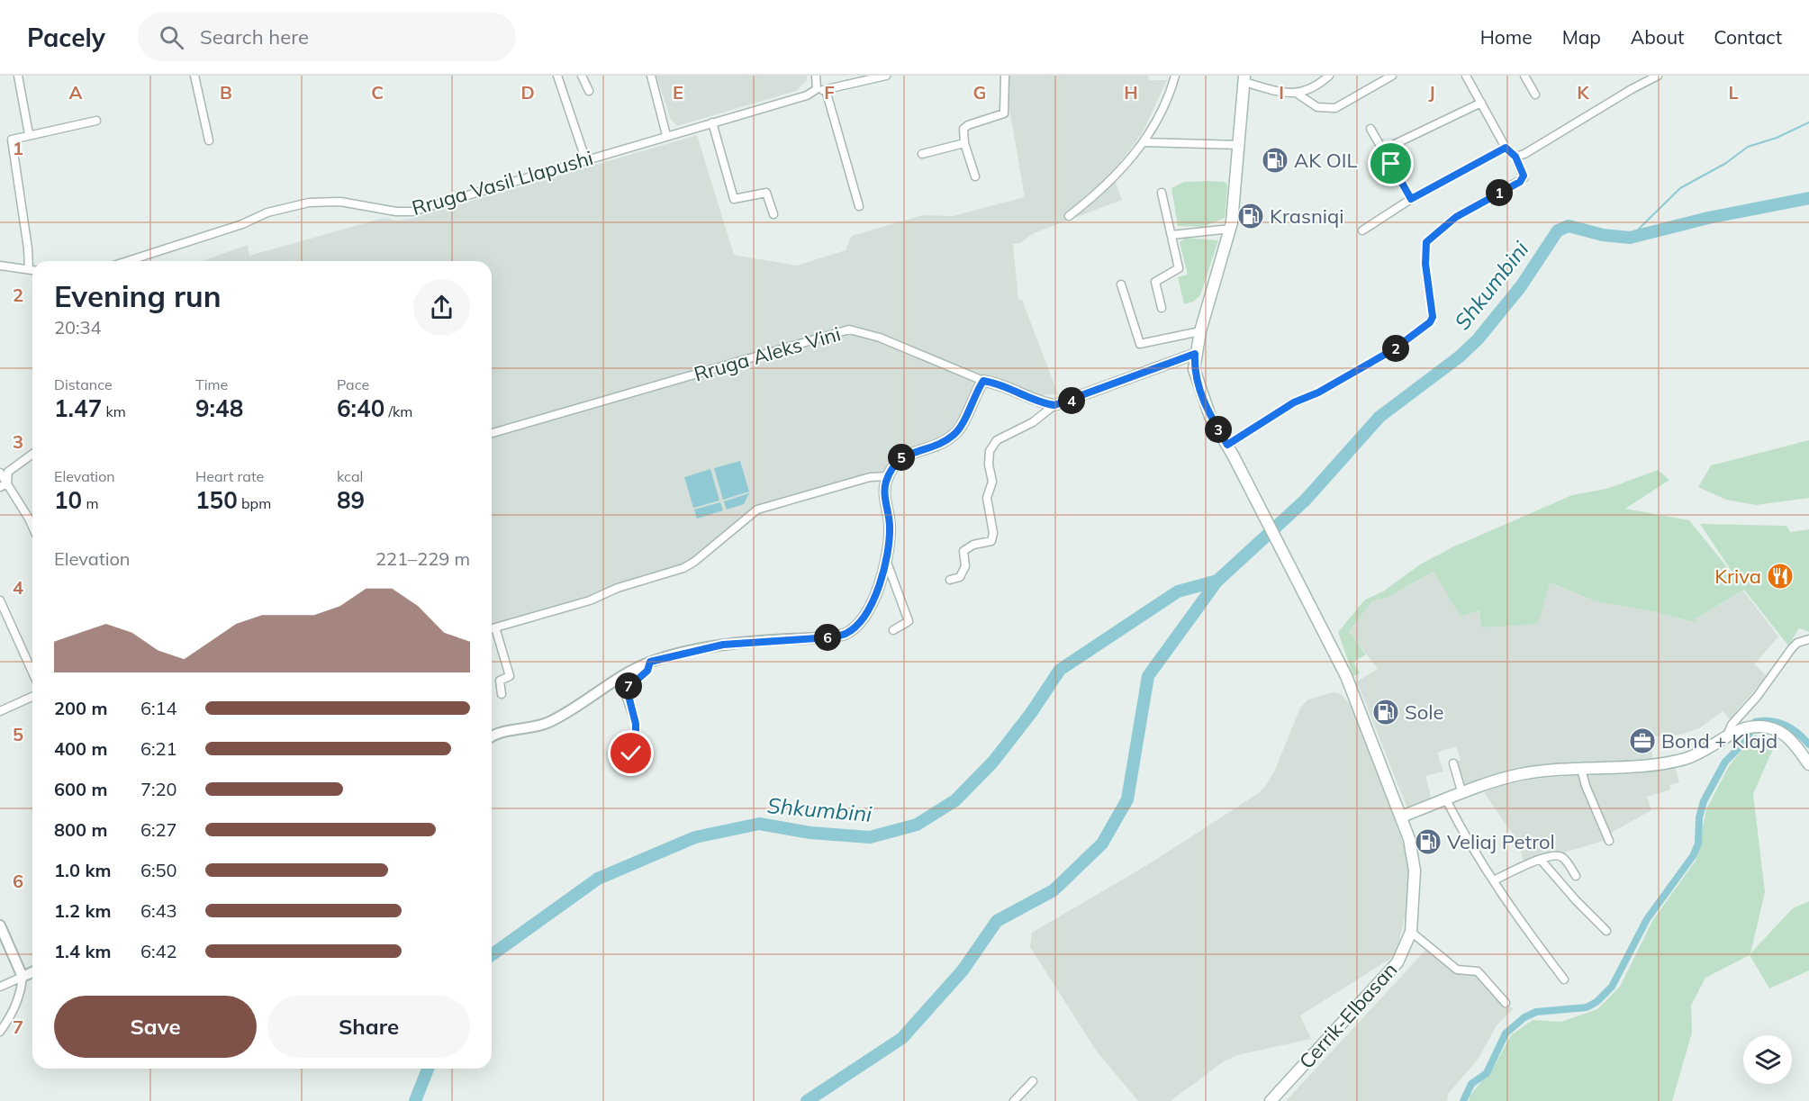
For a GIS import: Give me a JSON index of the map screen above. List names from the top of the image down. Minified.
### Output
{"streets":{"main road":["Cerrik-Elbasan"],"street":["Rruga Vasil Llapushi","Rruga Aleks Vini"]},"water":["Shkumbini"],"places":{"fuel station":["AK OIL","Krasniqi","Sole","Veliaj Petrol"],"restaurant":["Kriva"],"office":["Bond + Klajd"]},"page":{"header":"Pacely","search":"Search here","nav":["Home","Map","About","Contact"],"pins":["1","2","4","3","5","6","7"],"heading":["Evening run","20:34"],"stats":[["Distance","1.47 km"],["Time","9:48"],["Pace","6:40 /km"],["Elevation","10 m"],["Heart rate","150 bpm"],["kcal","89"]],"chart":["Elevation","221–229 m"],"list":[{"name":"200 m","note":"6:14"},{"name":"400 m","note":"6:21"},{"name":"600 m","note":"7:20"},{"name":"800 m","note":"6:27"},{"name":"1.0 km","note":"6:50"},{"name":"1.2 km","note":"6:43"},{"name":"1.4 km","note":"6:42"}],"buttons":["Save","Share"]},"grid":{"columns":["A","B","C","D","E","F","G","H","I","J","K","L"],"rows":["1","2","3","4","5","6","7"]}}
